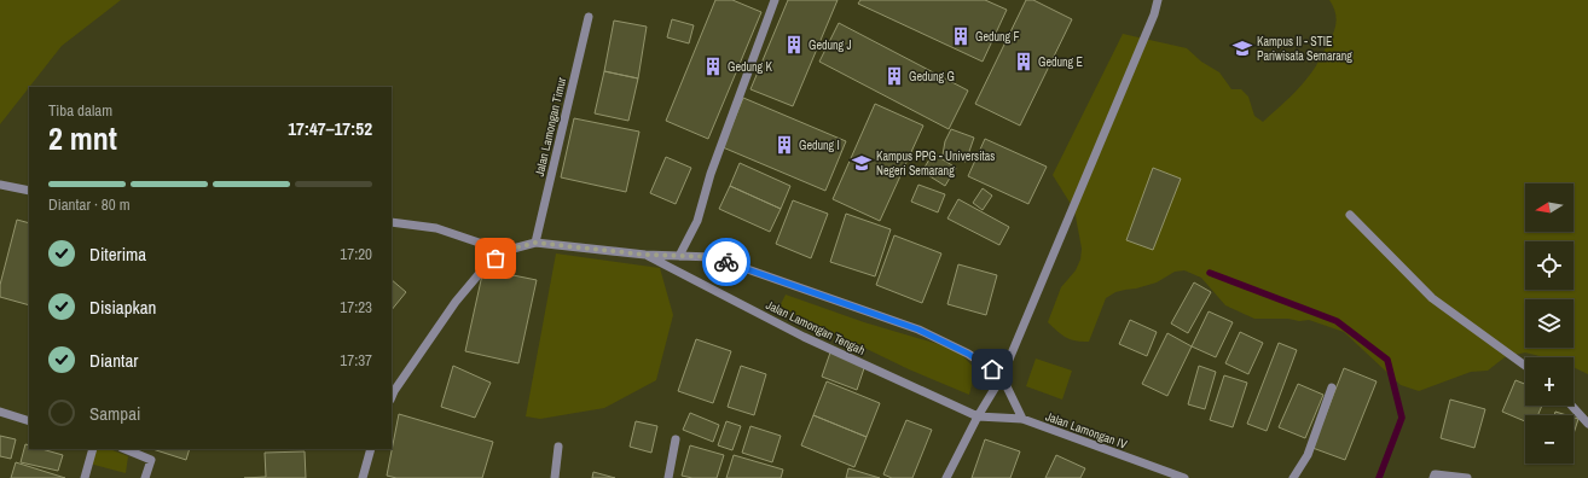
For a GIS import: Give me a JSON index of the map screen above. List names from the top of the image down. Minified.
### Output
{"streets":{"street":["Jalan Lamongan Timur","Jalan Lamongan Tengah","Jalan Lamongan IV"]},"crossings":[["Jalan Lamongan Timur","Jalan Lamongan Tengah"],["Jalan Lamongan Tengah","Jalan Lamongan IV"]],"places":{"building":["Gedung F","Gedung J","Gedung E","Gedung K","Gedung G","Gedung I"],"school or university":["Kampus II - STIE Pariwisata Semarang","Kampus PPG - Universitas Negeri Semarang"]},"north":"left","page":{"heading":["2 mnt","Tiba dalam","17:47–17:52"],"bar":"Diantar · 80 m","map_buttons":["+","−"],"list":[["Diterima","17:20"],["Disiapkan","17:23"],["Diantar","17:37"],"Sampai"]}}
